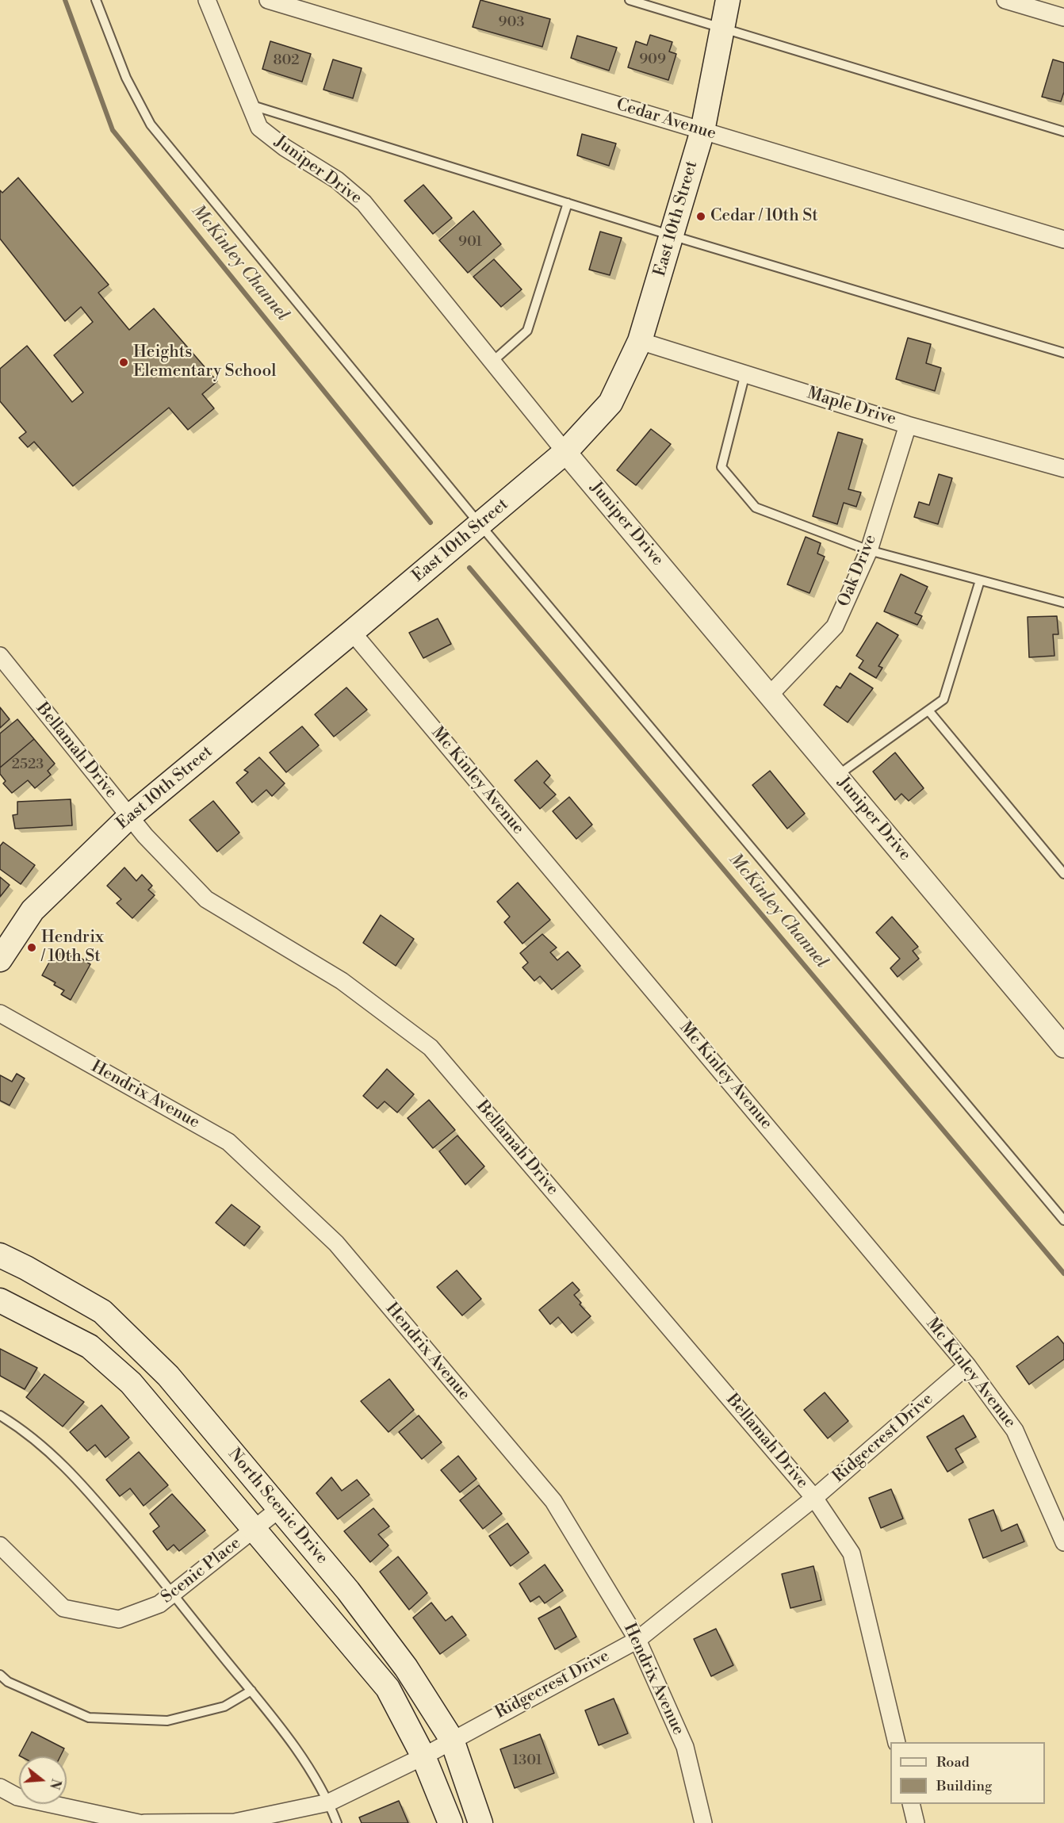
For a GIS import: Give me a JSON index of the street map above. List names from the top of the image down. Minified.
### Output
{"streets":{"main road":["East 10th Street","North Scenic Drive"],"street":["Cedar Avenue","Juniper Drive","Maple Drive","Oak Drive","Bellamah Drive","Mc Kinley Avenue","Hendrix Avenue","Ridgecrest Drive","Scenic Place"]},"crossings":[["Cedar Avenue","East 10th Street"],["Juniper Drive","East 10th Street"],["Juniper Drive","Oak Drive"],["East 10th Street","Maple Drive"],["East 10th Street","Bellamah Drive"],["East 10th Street","Mc Kinley Avenue"],["Maple Drive","Oak Drive"],["Bellamah Drive","Ridgecrest Drive"],["Mc Kinley Avenue","Ridgecrest Drive"],["Hendrix Avenue","Ridgecrest Drive"],["Ridgecrest Drive","North Scenic Drive"],["North Scenic Drive","Scenic Place"]],"water":["McKinley Channel"],"places":["Cedar / 10th St","Heights Elementary School","Hendrix / 10th St"],"house_numbers":["903","909","802","901","2523","1301"],"legend":["Road","Building"],"north":"right"}
